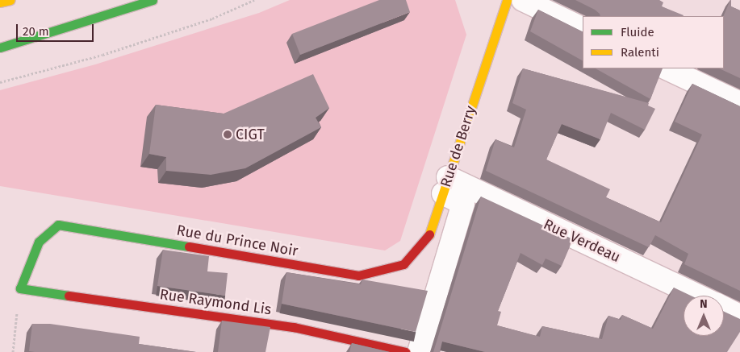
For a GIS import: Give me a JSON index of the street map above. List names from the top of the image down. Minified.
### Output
{"streets":{"main road":["Rue de Berry","Rue du Prince Noir","Rue Raymond Lis"],"street":["Rue Verdeau"]},"crossings":[["Rue de Berry","Rue du Prince Noir"],["Rue de Berry","Rue Verdeau"],["Rue du Prince Noir","Rue Verdeau"],["Rue du Prince Noir","Rue Raymond Lis"]],"places":["CIGT"],"legend":["Fluide","Ralenti"],"scale_bar":"20 m","north":"top"}
